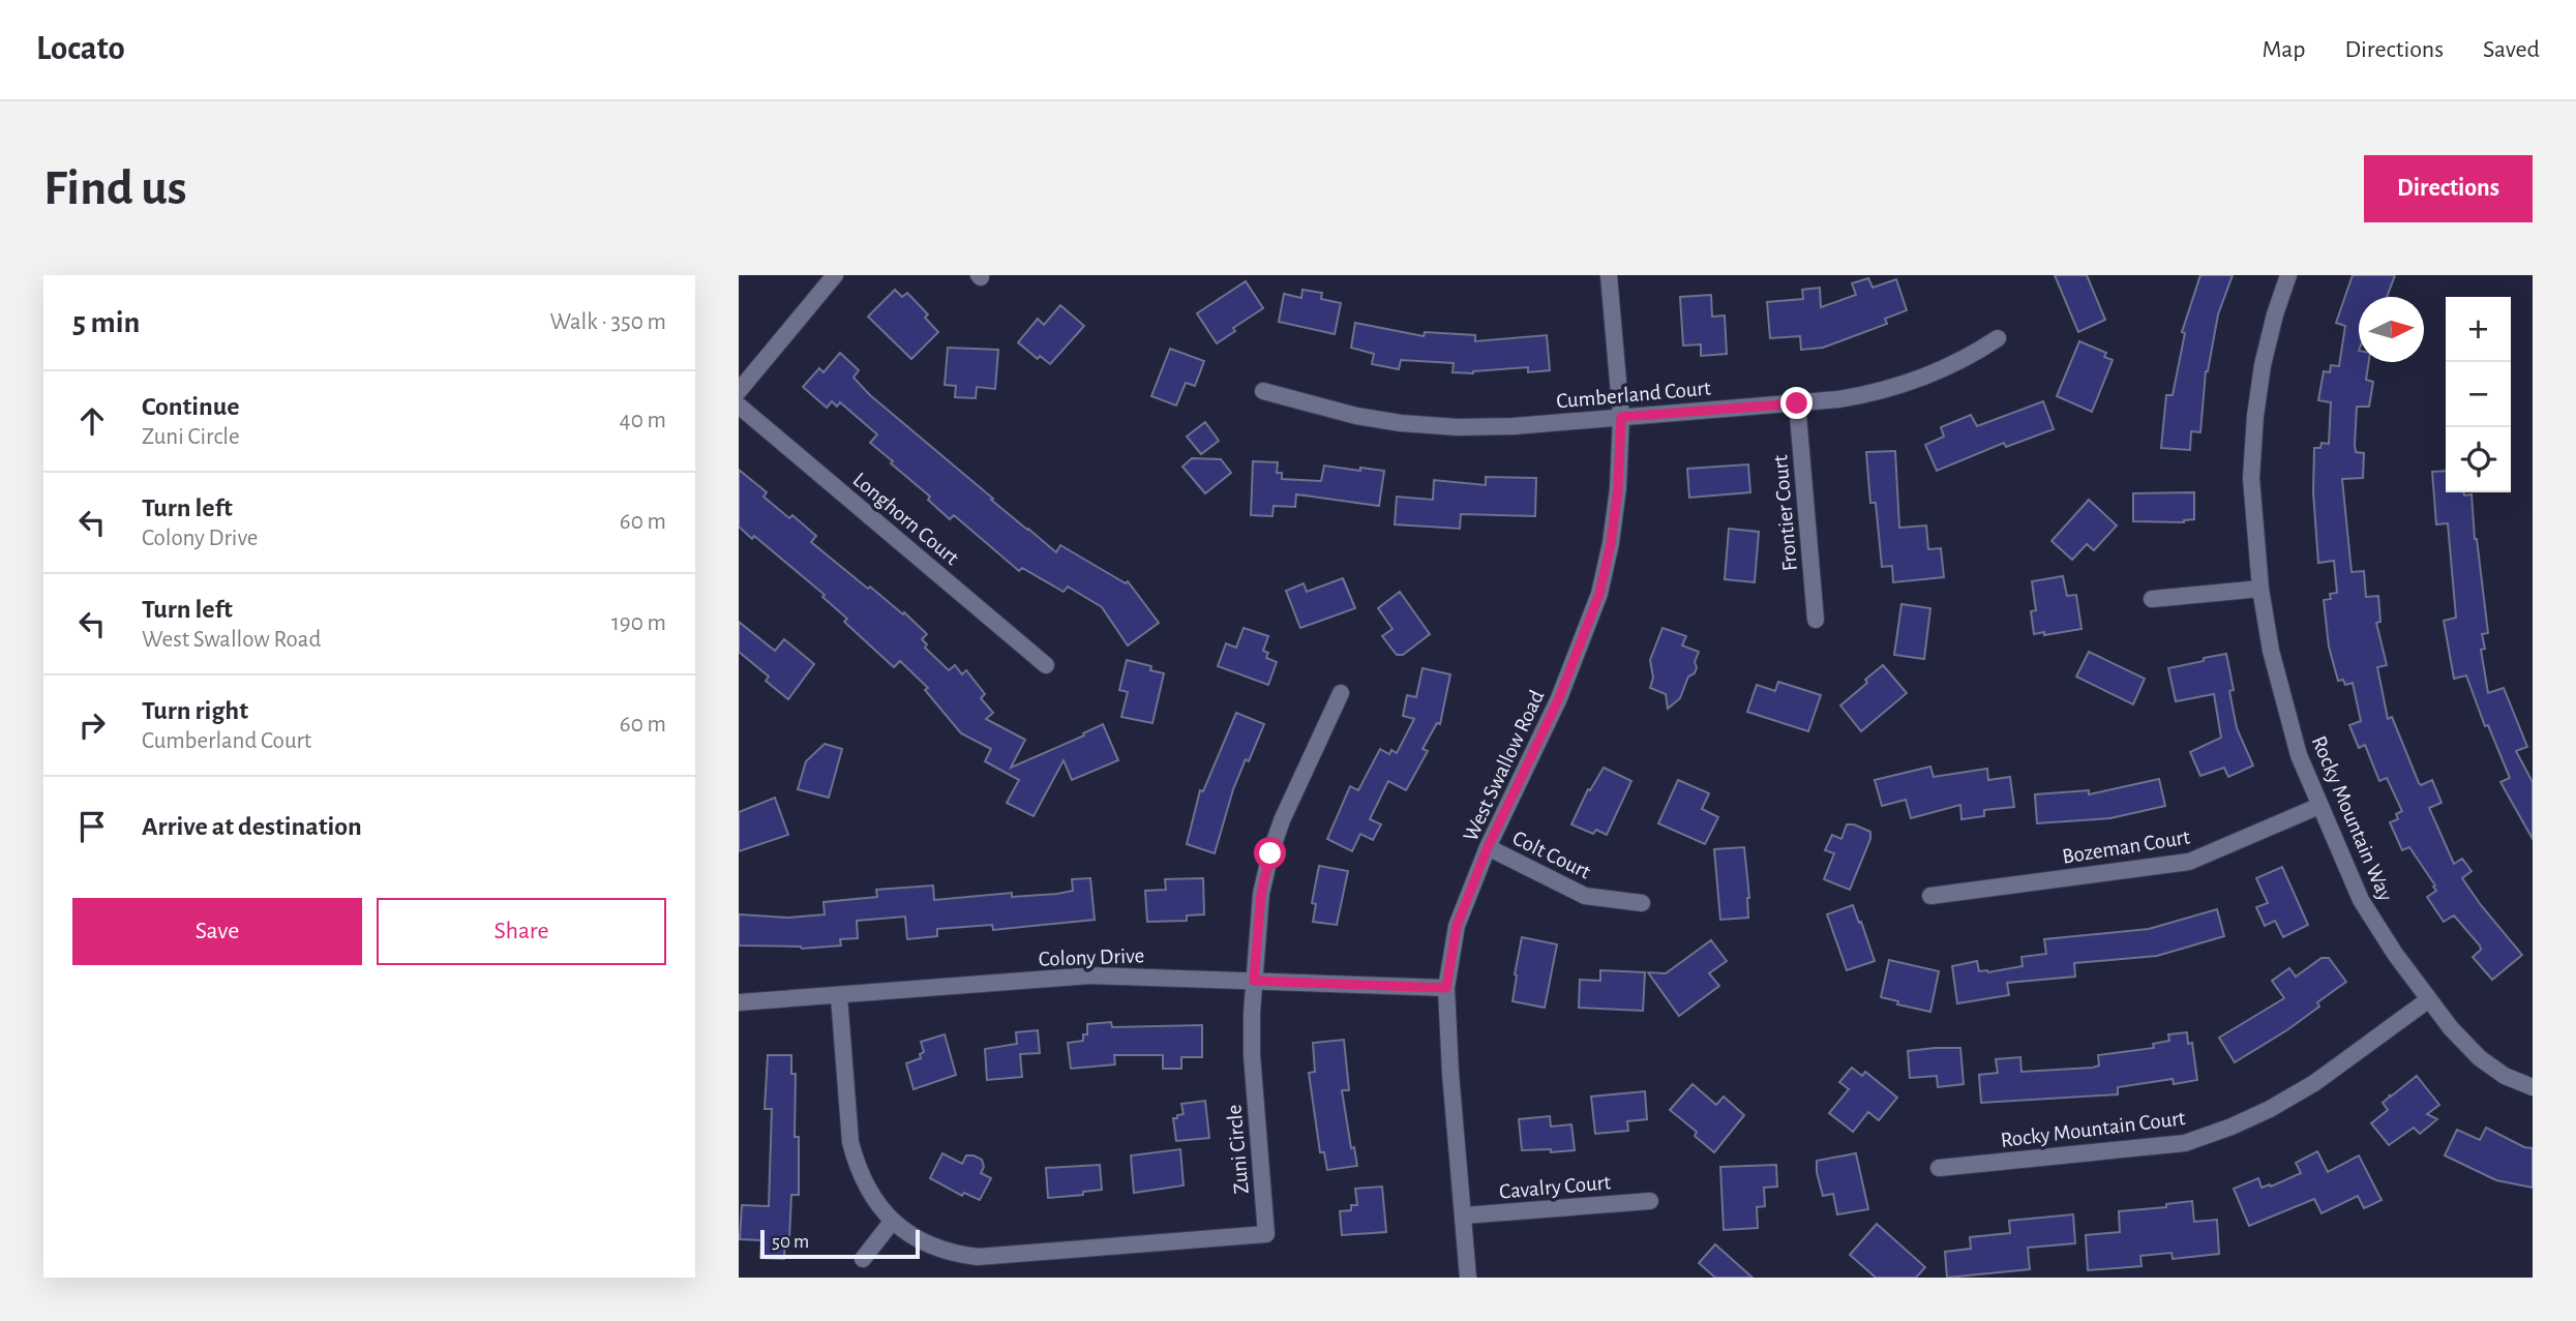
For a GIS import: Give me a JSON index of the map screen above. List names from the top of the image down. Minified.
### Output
{"streets":{"street":["Cumberland Court","Frontier Court","Longhorn Court","West Swallow Road","Rocky Mountain Way","Bozeman Court","Colt Court","Colony Drive","Rocky Mountain Court","Zuni Circle","Cavalry Court"]},"crossings":[["Cumberland Court","Frontier Court"],["Cumberland Court","West Swallow Road"],["West Swallow Road","Colt Court"],["West Swallow Road","Colony Drive"],["West Swallow Road","Cavalry Court"],["Rocky Mountain Way","Bozeman Court"],["Rocky Mountain Way","Rocky Mountain Court"],["Colony Drive","Zuni Circle"]],"scale_bar":"50 m","north":"right","page":{"header":"Locato","nav":["Map","Directions","Saved"],"buttons":["Directions",["Save","Share"]],"title":"Find us","heading":["5 min","Walk · 350 m"],"map_buttons":["+","−"],"list":[["Continue","Zuni Circle","40 m"],["Turn left","Colony Drive","60 m"],["Turn left","West Swallow Road","190 m"],["Turn right","Cumberland Court","60 m"],"Arrive at destination"],"scale":"50 m"}}
